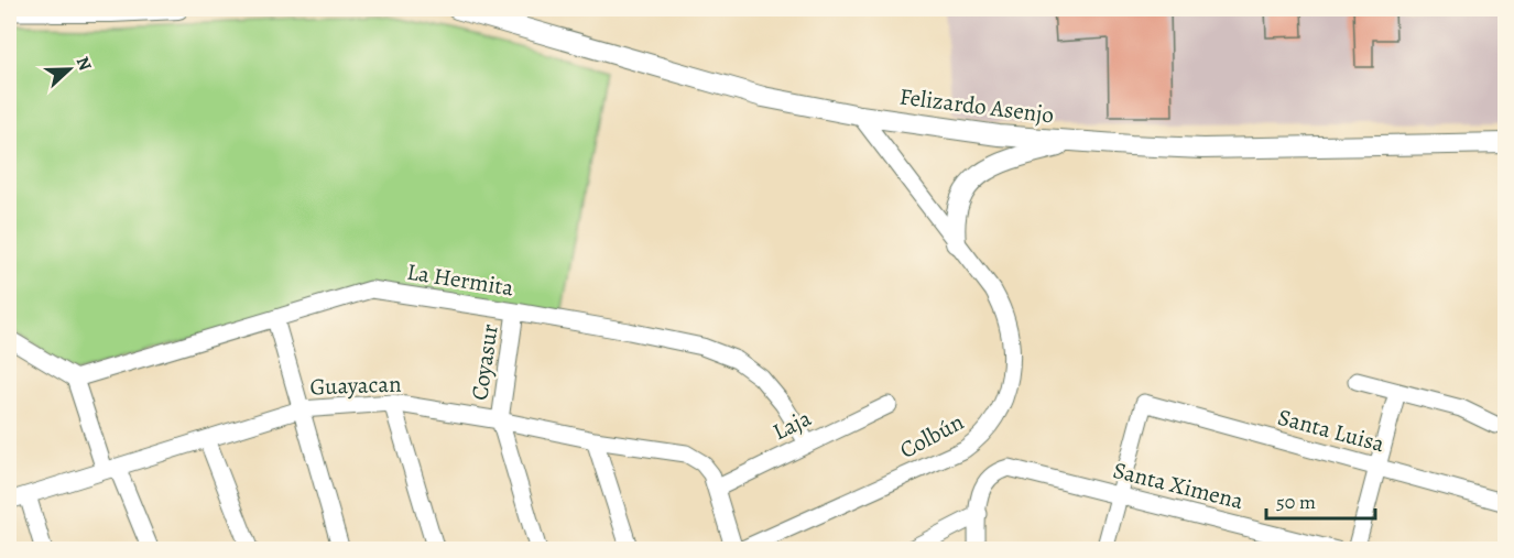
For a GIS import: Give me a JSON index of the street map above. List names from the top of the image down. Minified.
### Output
{"streets":{"street":["Felizardo Asenjo","La Hermita","Coyasur","Guayacan","Laja","Santa Luisa","Colbún","Santa Ximena"]},"crossings":[["Felizardo Asenjo","Colbún"],["La Hermita","Coyasur"],["La Hermita","Laja"],["Coyasur","Guayacan"],["Guayacan","Laja"],["Santa Luisa","Santa Ximena"]],"scale_bar":"50 m","north":"right"}
